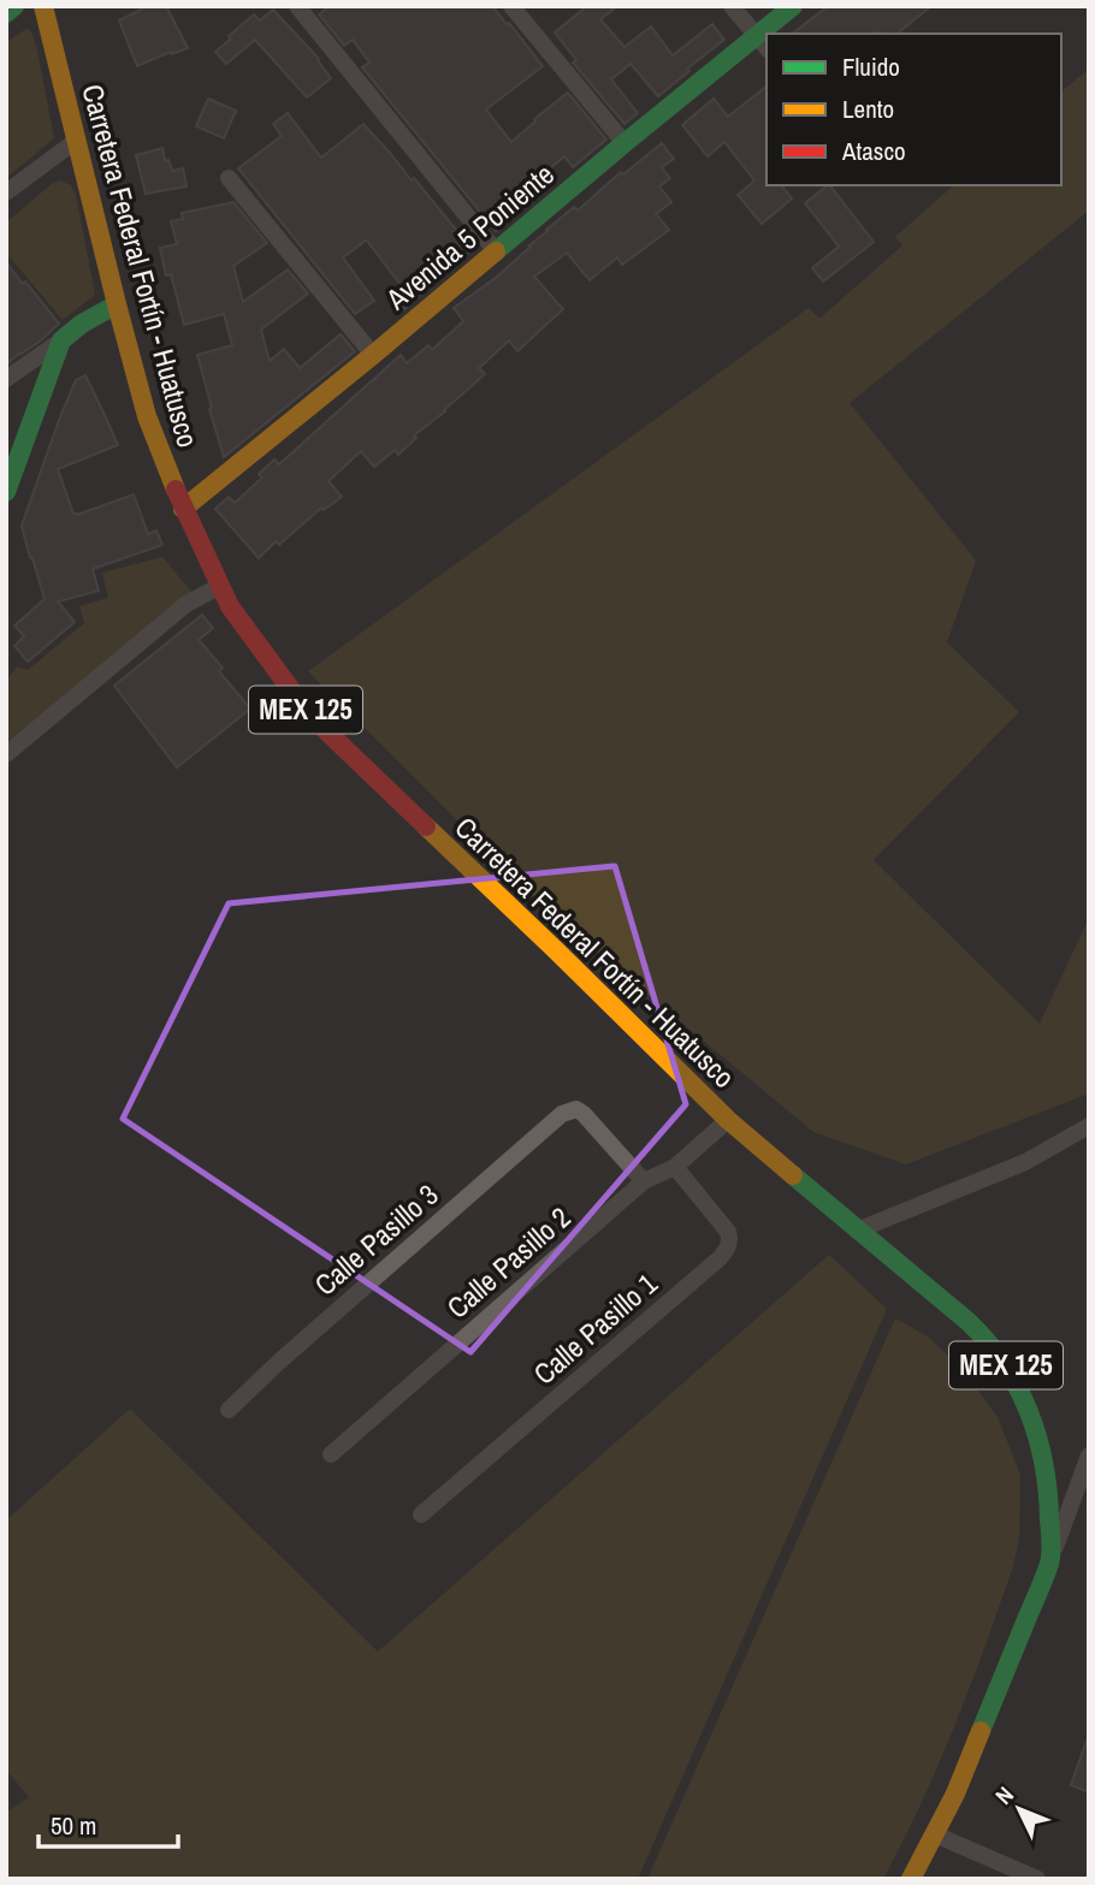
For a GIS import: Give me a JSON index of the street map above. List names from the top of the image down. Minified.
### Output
{"streets":{"main road":["Avenida 5 Poniente","Carretera Federal Fortín - Huatusco","MEX 125"],"street":["Calle Pasillo 3","Calle Pasillo 2","Calle Pasillo 1"]},"crossings":[["Avenida 5 Poniente","Carretera Federal Fortín - Huatusco"],["Carretera Federal Fortín - Huatusco","Calle Pasillo 2"],["Calle Pasillo 3","Calle Pasillo 2"],["Calle Pasillo 2","Calle Pasillo 1"]],"legend":["Fluido","Lento","Atasco"],"scale_bar":"50 m","north":"top left"}
